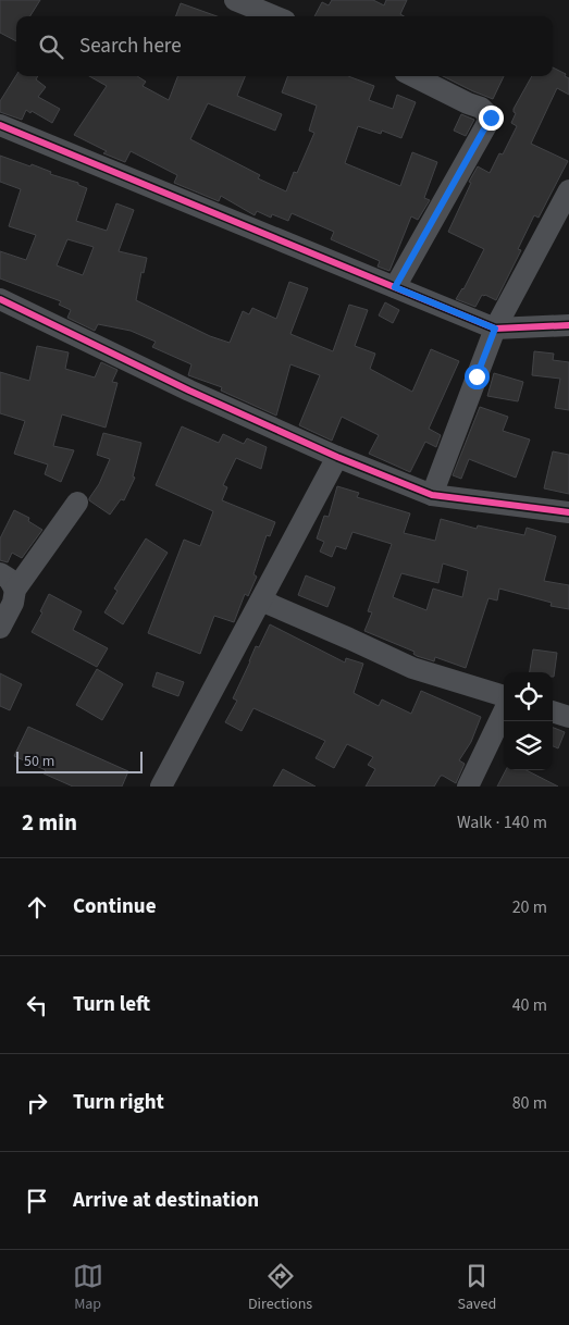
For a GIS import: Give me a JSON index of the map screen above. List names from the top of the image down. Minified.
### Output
{"scale_bar":"50 m","page":{"search":"Search here","scale":"50 m","heading":["2 min","Walk · 140 m"],"list":[["Continue","20 m"],["Turn left","40 m"],["Turn right","80 m"],"Arrive at destination"],"nav":["Map","Directions","Saved"]}}
